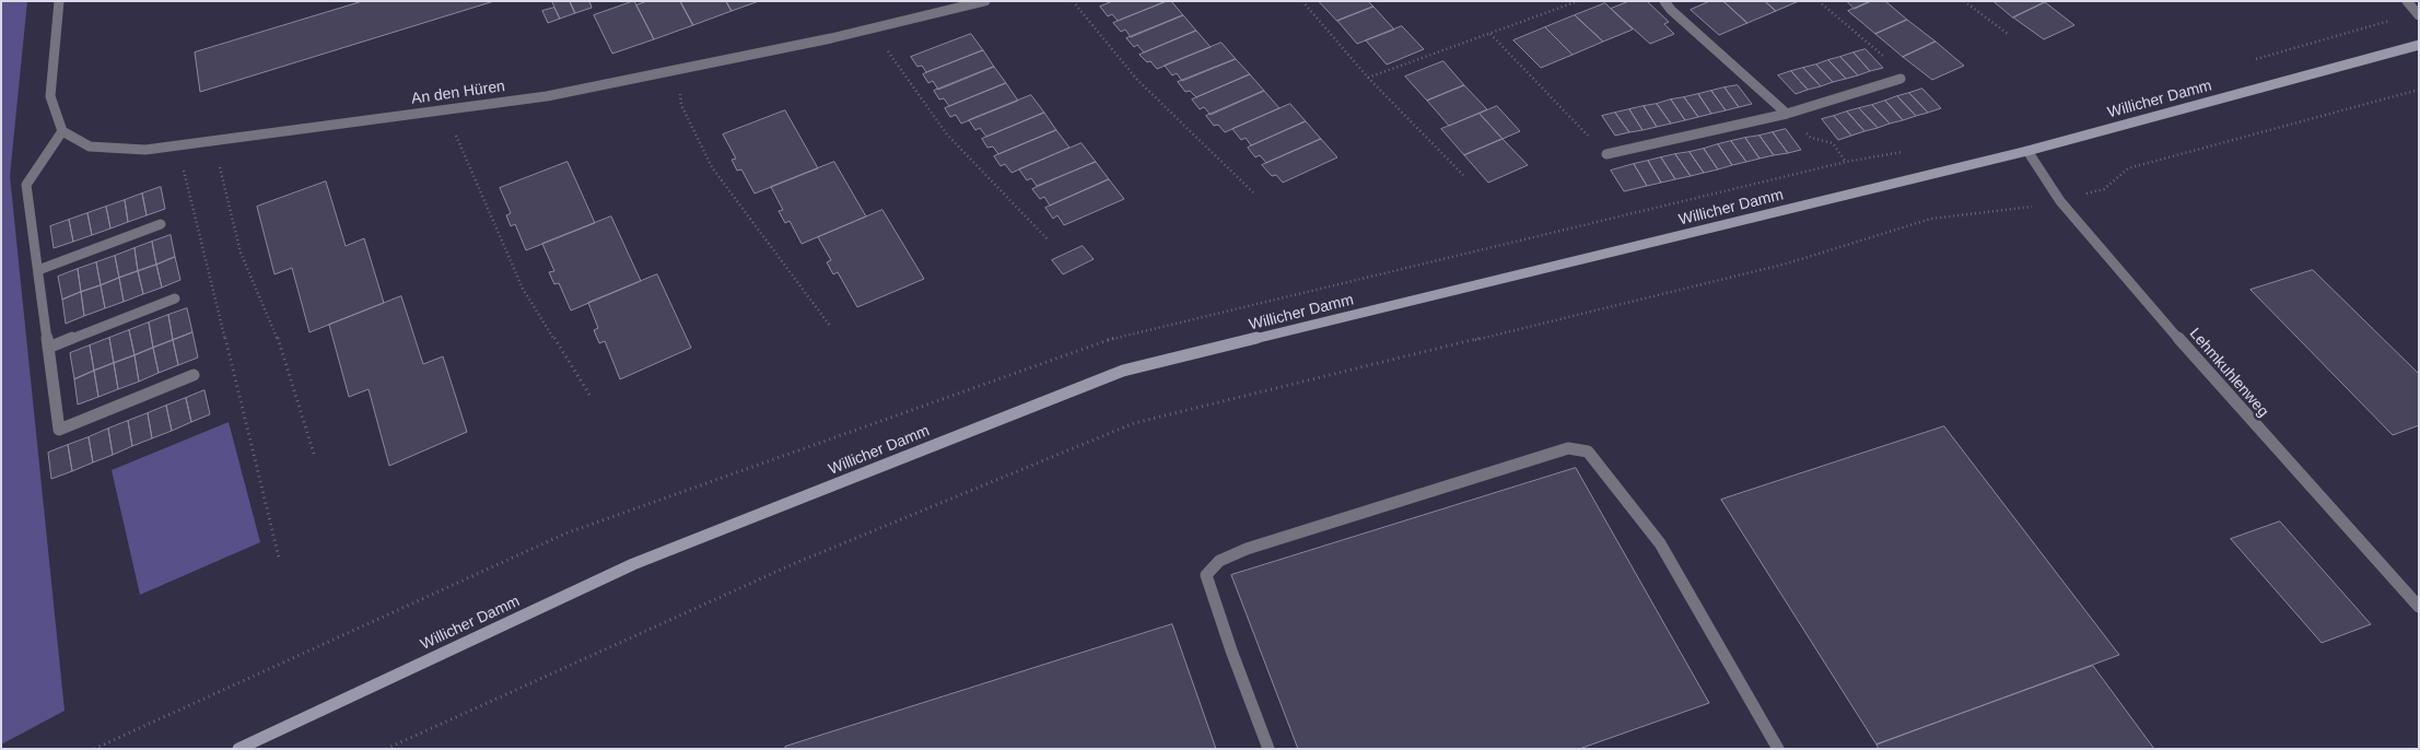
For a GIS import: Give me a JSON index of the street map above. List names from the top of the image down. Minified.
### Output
{"streets":{"main road":["Willicher Damm"],"street":["An den Hüren","Lehmkuhlenweg"]},"crossings":[["Willicher Damm","Lehmkuhlenweg"]]}
